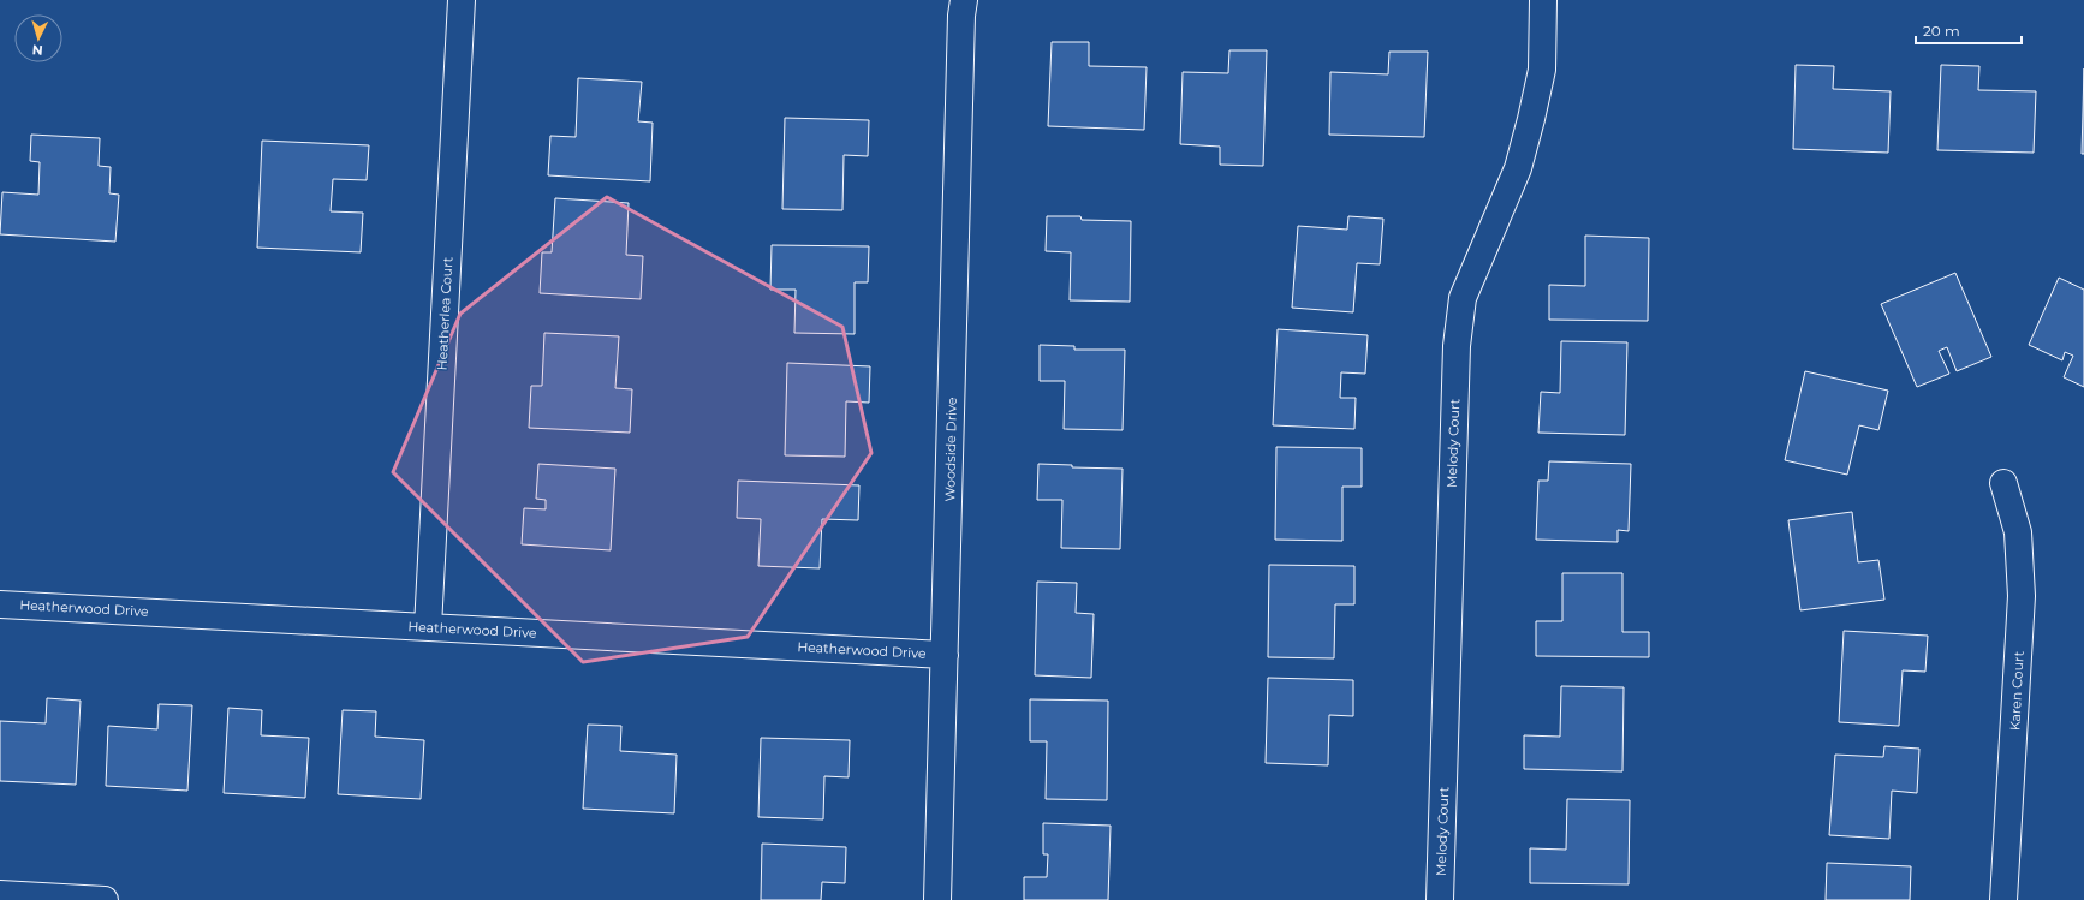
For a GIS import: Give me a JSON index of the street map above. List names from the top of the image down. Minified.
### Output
{"streets":{"street":["Heatherlea Court","Melody Court","Woodside Drive","Heatherwood Drive","Karen Court"]},"crossings":[["Heatherlea Court","Heatherwood Drive"],["Woodside Drive","Heatherwood Drive"]],"scale_bar":"20 m","north":"bottom"}
